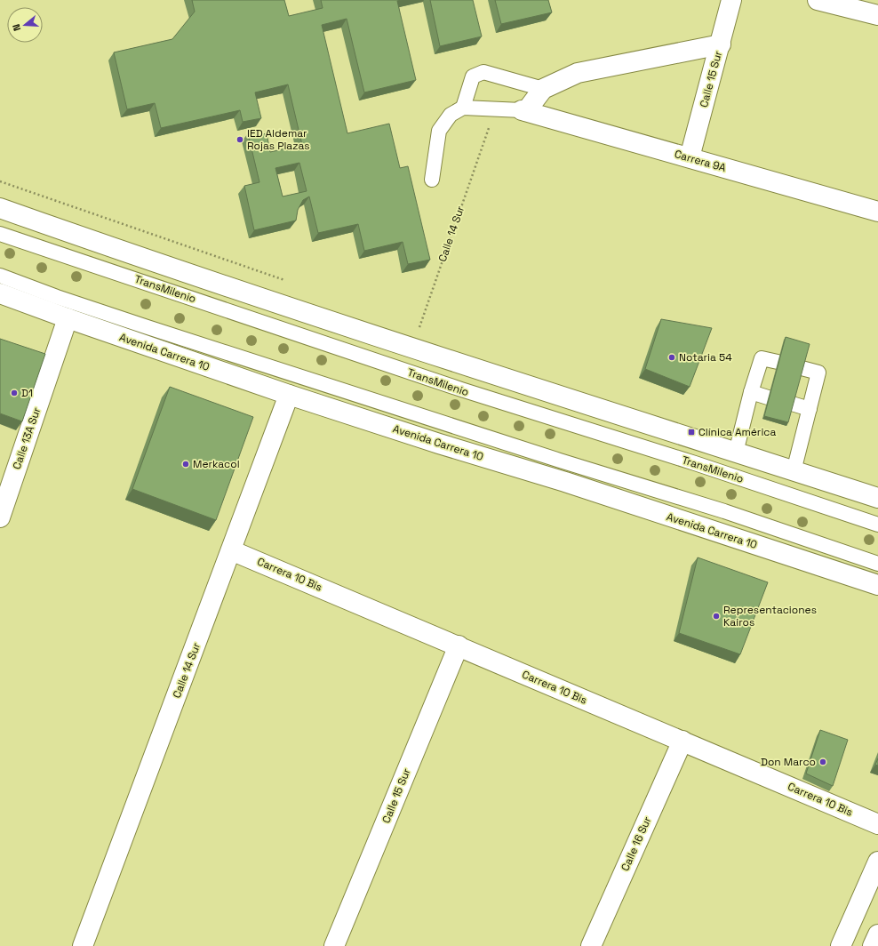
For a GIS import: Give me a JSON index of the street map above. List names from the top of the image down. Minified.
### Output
{"streets":{"street":["Calle 15 Sur","Carrera 9A","Calle 14 Sur","Avenida Carrera 10","Calle 13A Sur","Carrera 10 Bis","Calle 16 Sur"],"lane":["TransMilenio"]},"crossings":[["Calle 15 Sur","Carrera 9A"],["Calle 15 Sur","Carrera 10 Bis"],["Calle 14 Sur","Avenida Carrera 10"],["Calle 14 Sur","Carrera 10 Bis"],["Avenida Carrera 10","Calle 13A Sur"],["Carrera 10 Bis","Calle 16 Sur"]],"places":{"other":["IED Aldemar Rojas Plazas","Notaria 54","D1","Merkacol","Representaciones Kairos","Don Marco"],"transit":["Clínica América"]},"north":"left"}
